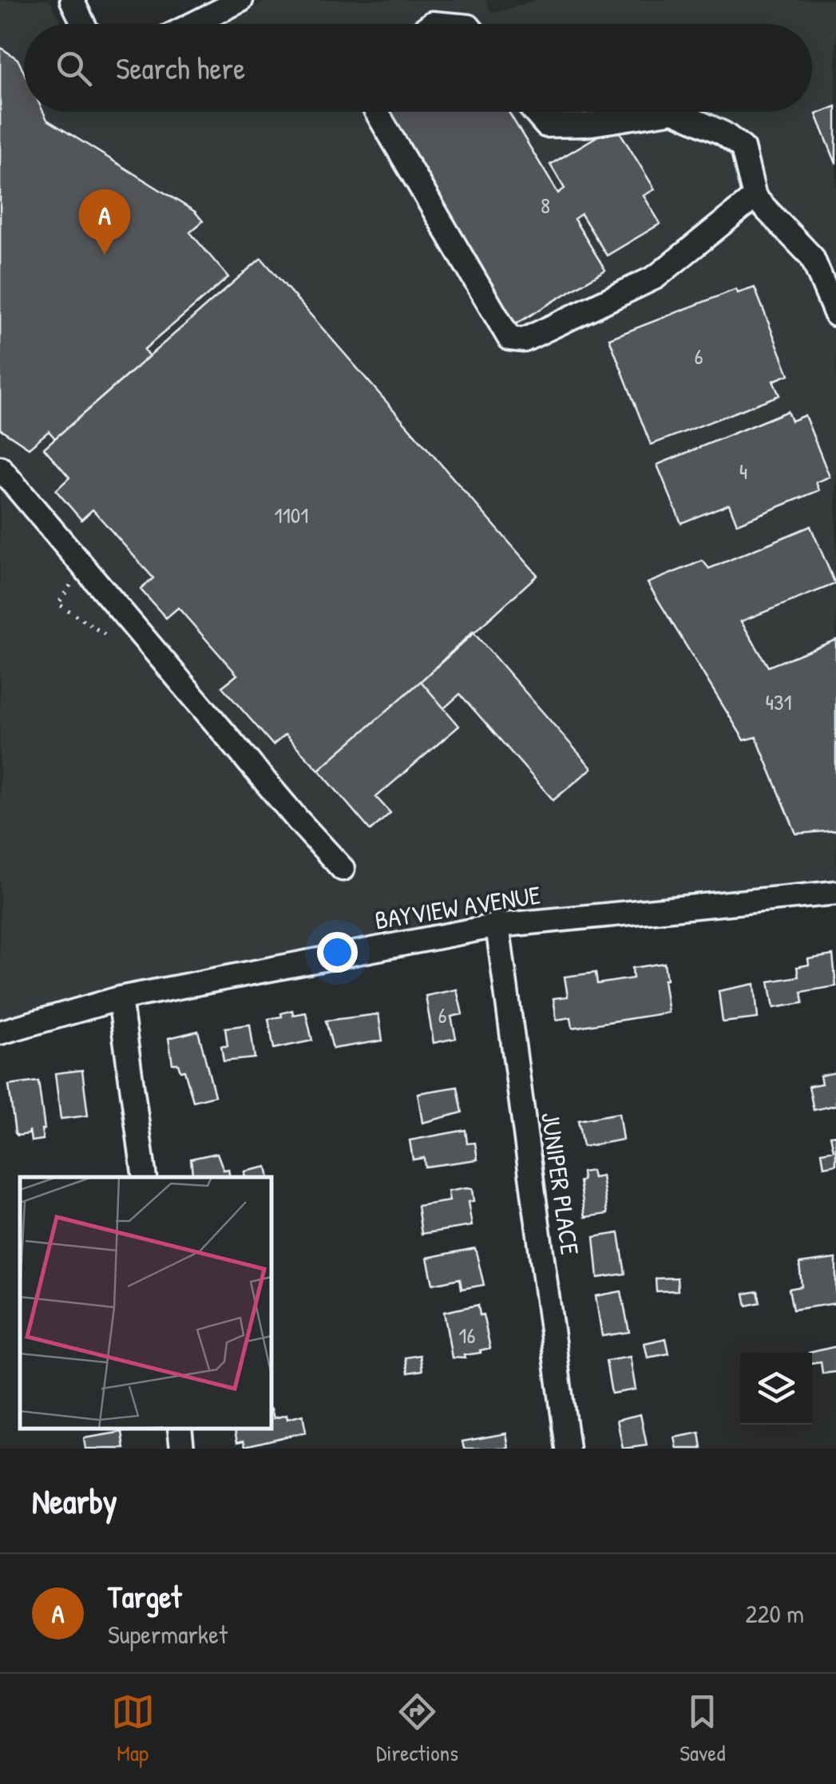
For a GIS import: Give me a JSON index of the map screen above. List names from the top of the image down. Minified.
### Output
{"streets":{"street":["BAYVIEW AVENUE","JUNIPER PLACE"]},"crossings":[["BAYVIEW AVENUE","JUNIPER PLACE"]],"house_numbers":["8","6","4","1101","431","6","16"],"page":{"search":"Search here","pins":"A","heading":"Nearby","list":[{"mark":"A","name":"Target","note":"Supermarket","value":"220 m"}],"nav":["Map","Directions","Saved"]}}
